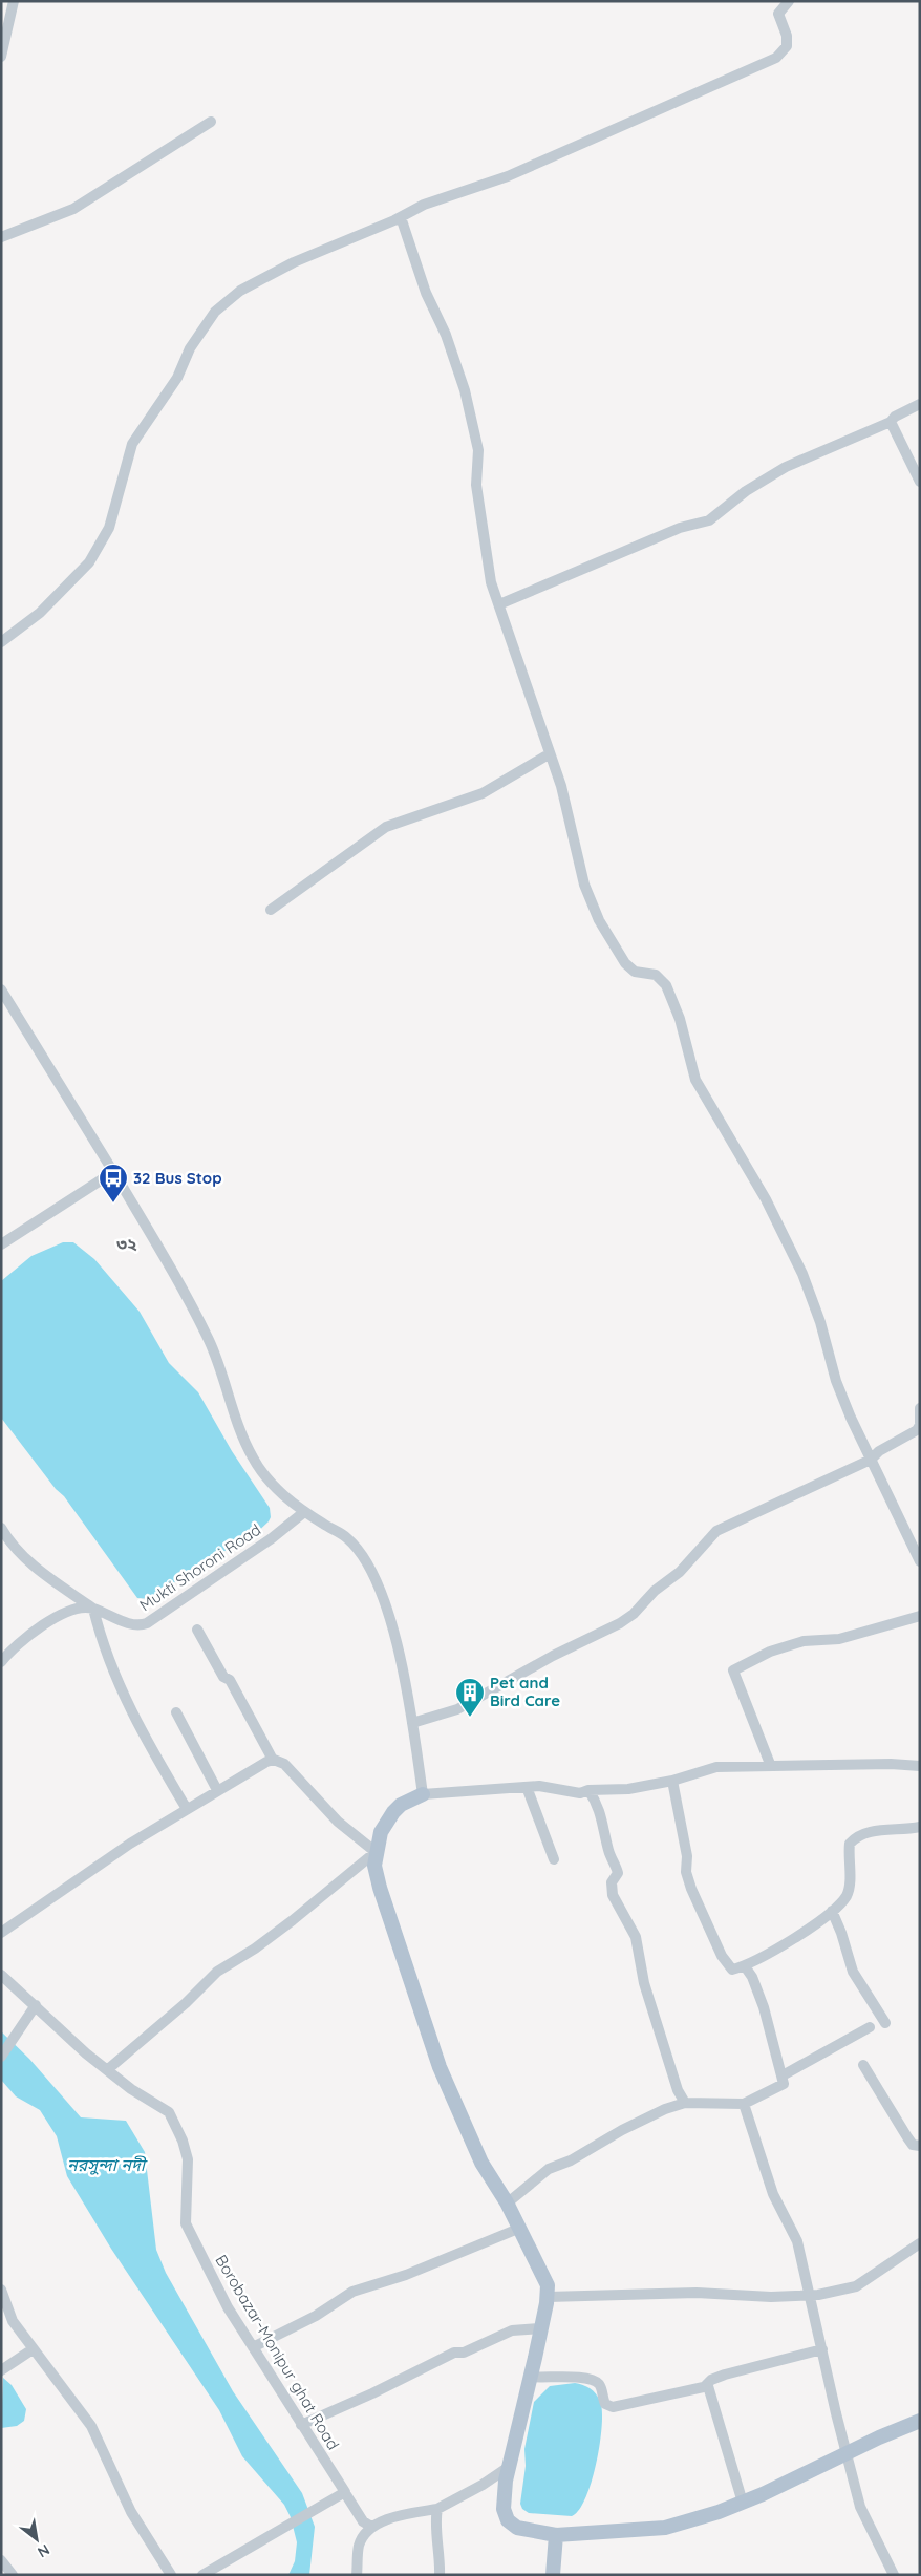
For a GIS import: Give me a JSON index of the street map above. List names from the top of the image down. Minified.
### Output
{"streets":{"street":["Mukti Shoroni Road","Borobazar-Monipur ghat Road"]},"districts":["৩২"],"water":["নরসুন্দা নদী"],"places":{"bus stop":["32 Bus Stop"],"building":["Pet and Bird Care"]},"north":"bottom right"}
